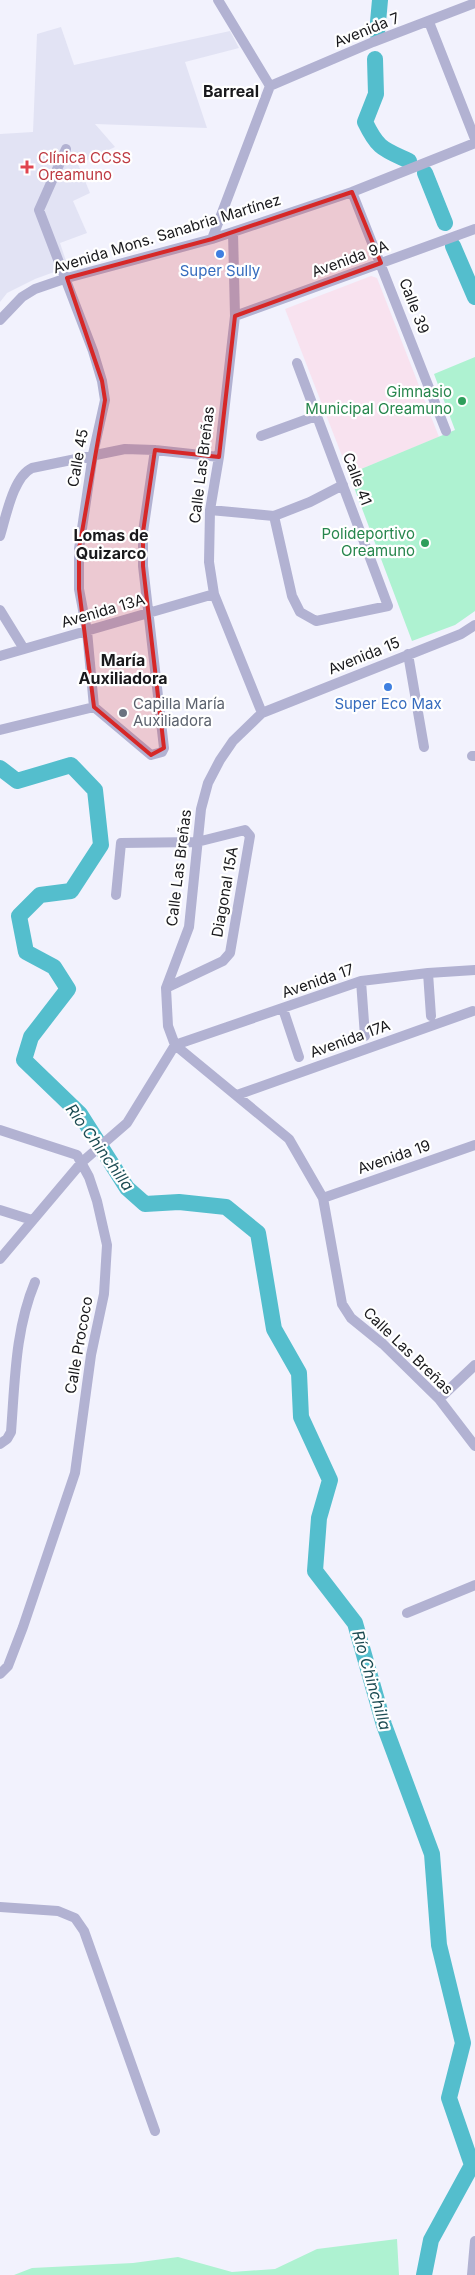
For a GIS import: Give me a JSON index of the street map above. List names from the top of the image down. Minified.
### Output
{"streets":{"street":["Avenida 7","Avenida Mons. Sanabria Martínez","Avenida 9A","Calle 39","Calle 45","Calle Las Breñas","Calle 41","Avenida 13A","Avenida 15","Diagonal 15A","Avenida 17","Avenida 17A","Avenida 19","Calle Prococo"]},"crossings":[["Avenida Mons. Sanabria Martínez","Calle 39"],["Avenida Mons. Sanabria Martínez","Calle 45"],["Avenida Mons. Sanabria Martínez","Calle Las Breñas"],["Avenida 9A","Calle 39"],["Avenida 9A","Calle Las Breñas"],["Calle 45","Avenida 13A"],["Calle Las Breñas","Avenida 13A"],["Calle Las Breñas","Avenida 15"],["Calle Las Breñas","Diagonal 15A"],["Calle Las Breñas","Avenida 17"],["Calle Las Breñas","Avenida 17A"],["Calle Las Breñas","Avenida 19"]],"districts":["Barreal","Lomas de Quizarco","María Auxiliadora"],"water":["Río Chinchilla"],"places":{"health":["Clínica CCSS Oreamuno"],"other":["Super Sully","Gimnasio Municipal Oreamuno","Polideportivo Oreamuno","Super Eco Max","Capilla María Auxiliadora"]}}
